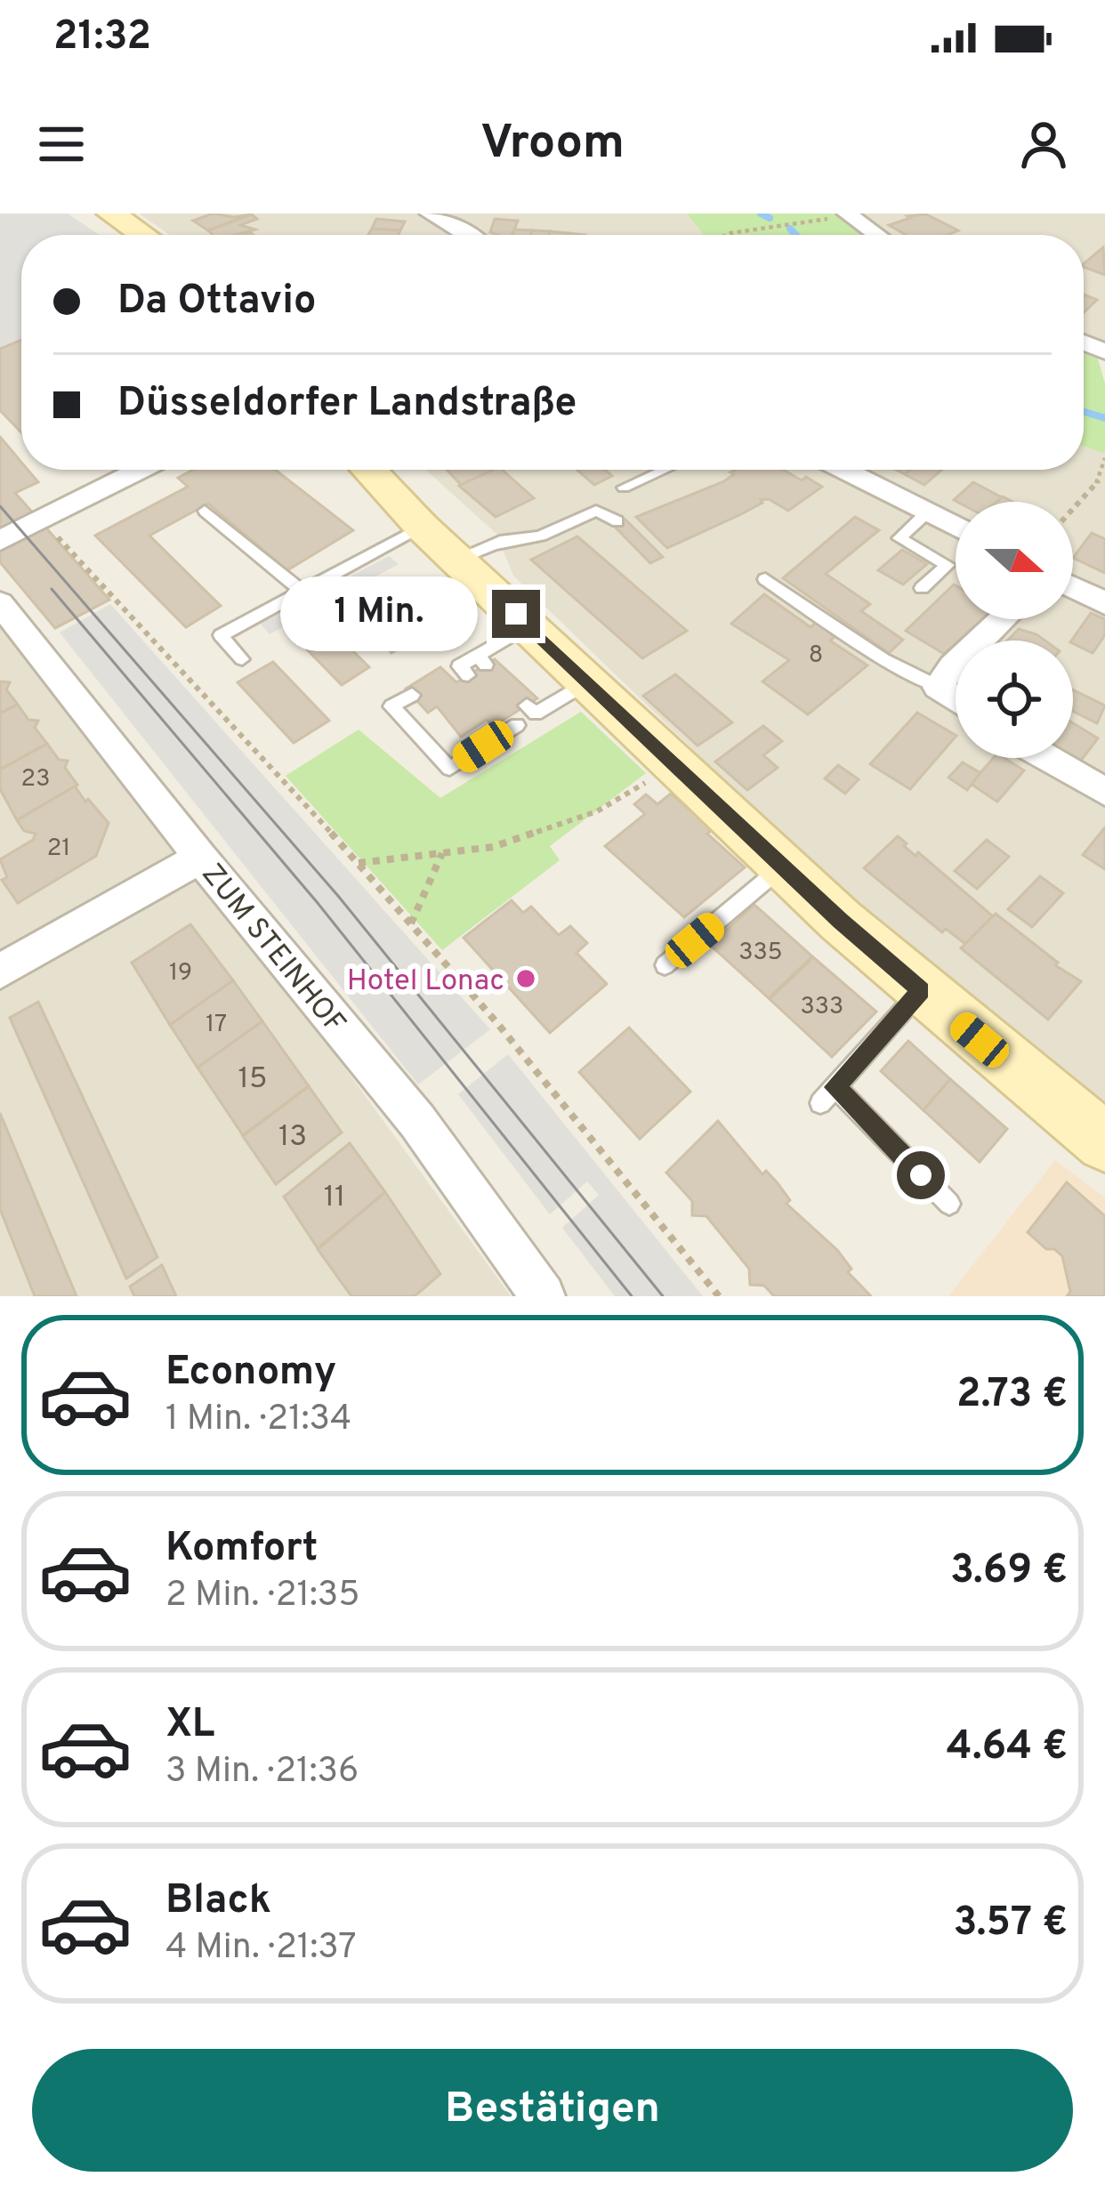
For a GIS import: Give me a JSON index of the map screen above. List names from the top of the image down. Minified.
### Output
{"streets":{"street":["ZUM STEINHOF"]},"places":["Hotel Lonac"],"house_numbers":["8","23","21","335","19","333","17","15","13","11"],"north":"right","page":{"status":"21:32","header":"Vroom","banner":["Da Ottavio","Düsseldorfer Landstraße"],"bubble":"1 Min.","list":[{"name":"Economy","note":"1 Min. · 21:34","value":"2.73 €"},{"name":"Komfort","note":"2 Min. · 21:35","value":"3.69 €"},{"name":"XL","note":"3 Min. · 21:36","value":"4.64 €"},{"name":"Black","note":"4 Min. · 21:37","value":"3.57 €"}],"buttons":"Bestätigen"}}
